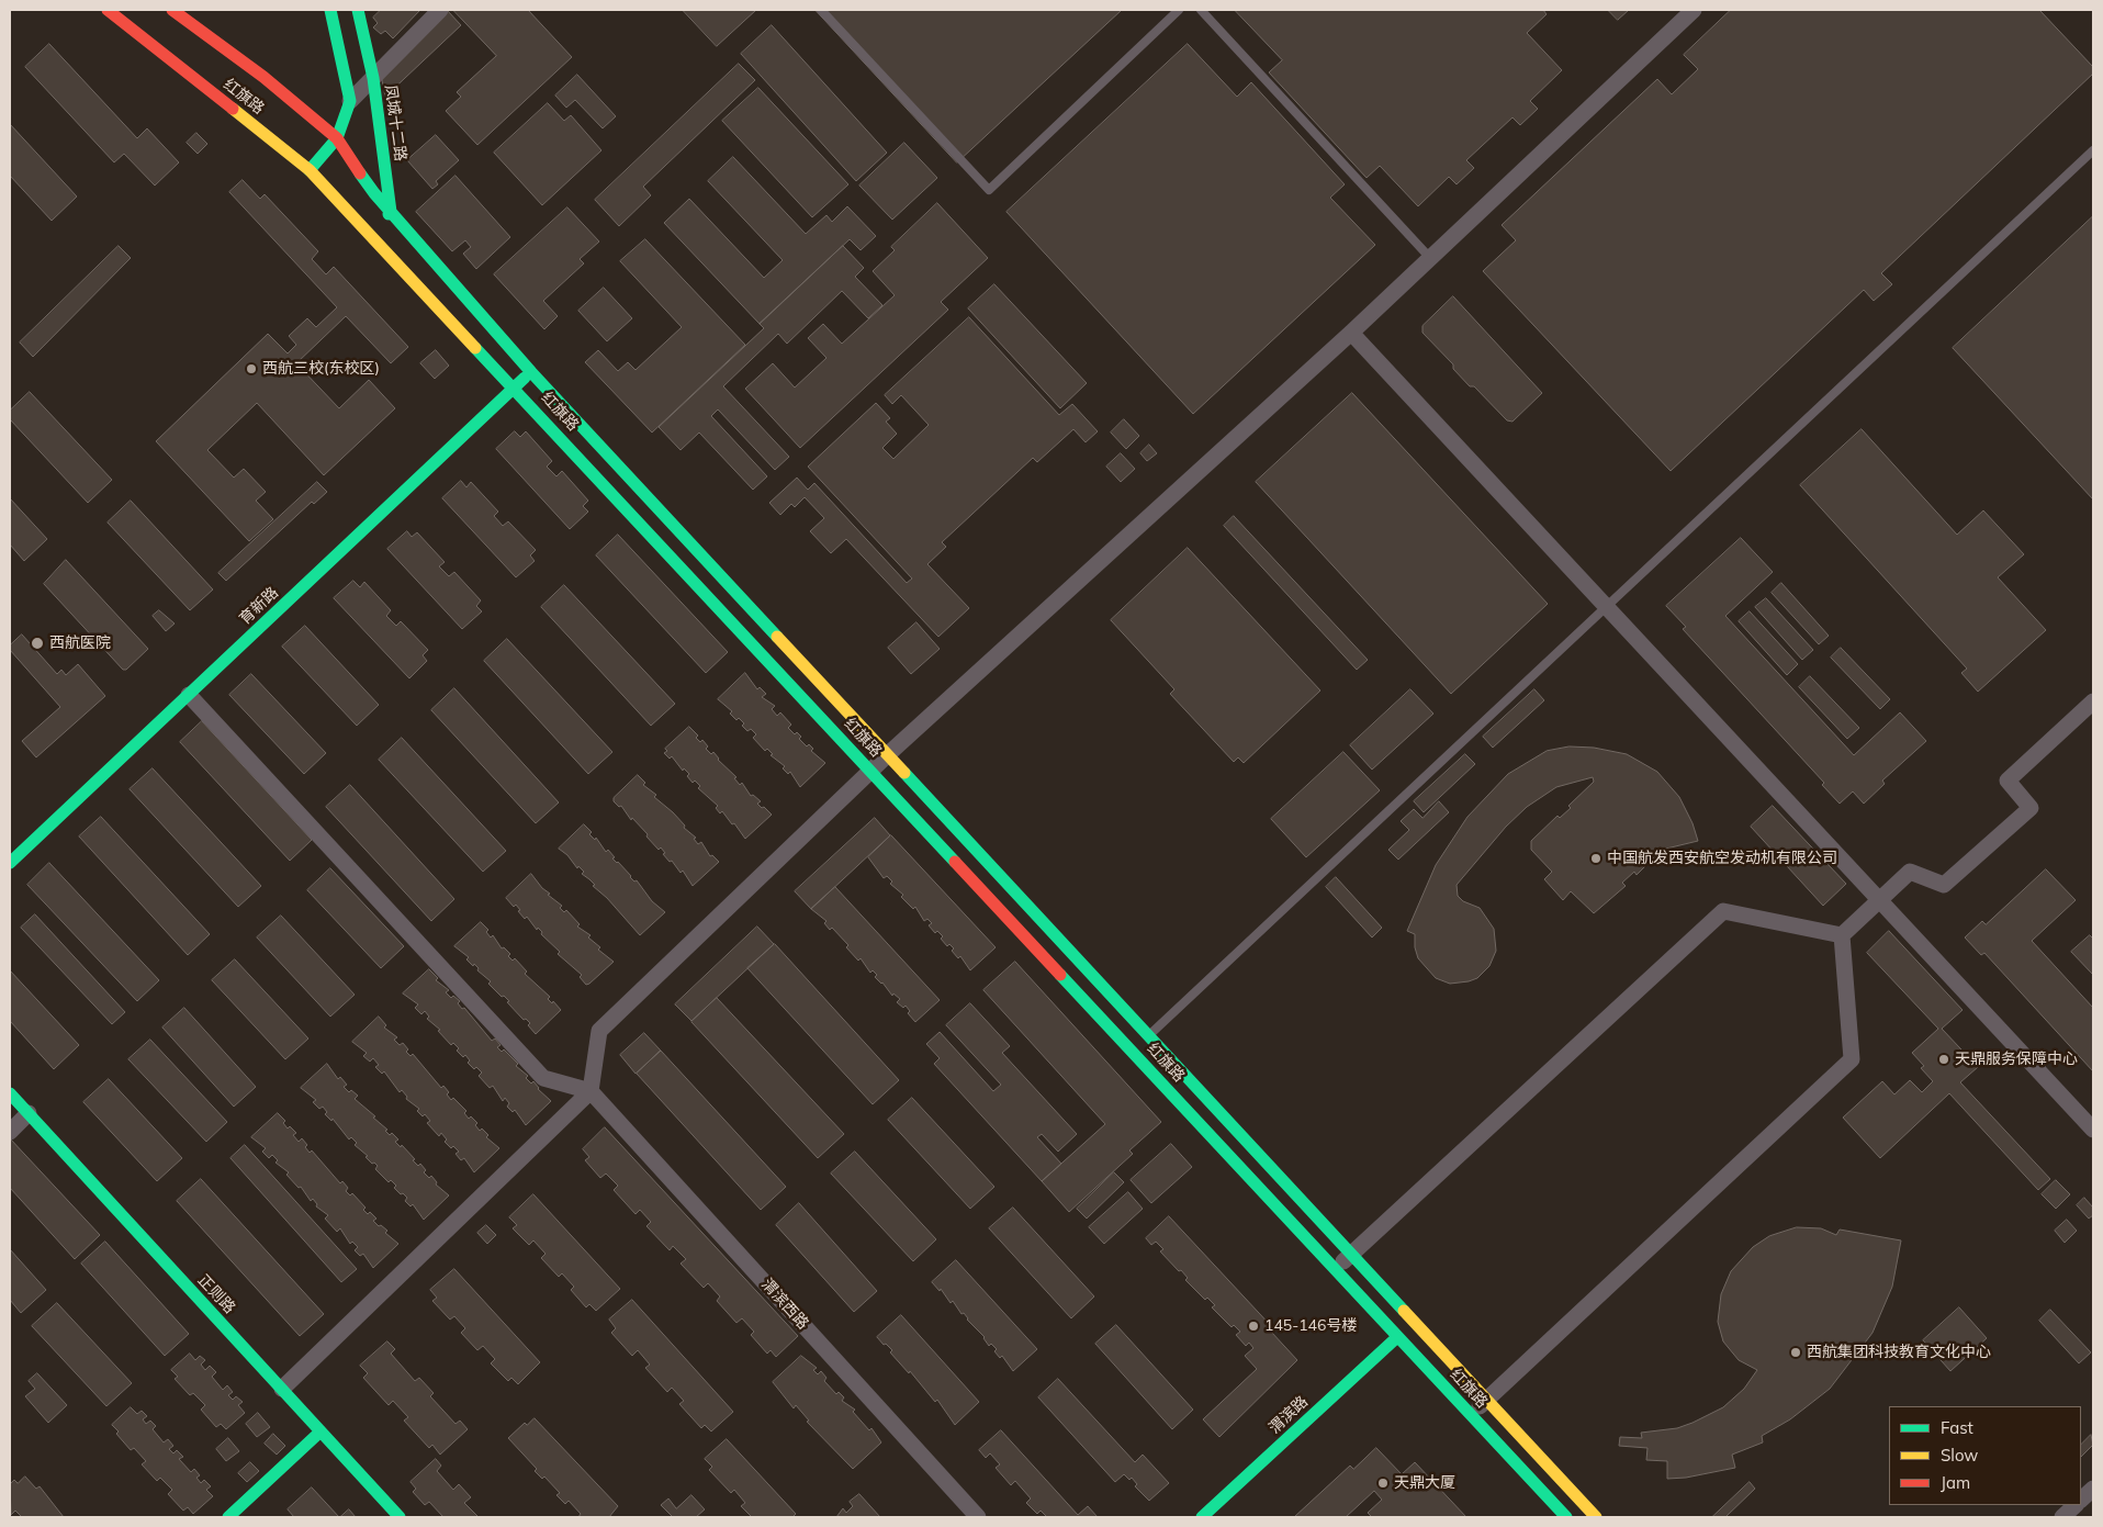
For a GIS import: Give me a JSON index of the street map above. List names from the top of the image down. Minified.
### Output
{"streets":{"main road":["红旗路","凤城十二路","育新路","正则路","渭滨路"],"street":["渭滨西路"]},"crossings":[["红旗路","凤城十二路"],["红旗路","育新路"],["红旗路","渭滨路"]],"places":["西航三校(东校区)","西航医院","中国航发西安航空发动机有限公司","天鼎服务保障中心","145-146号楼","西航集团科技教育文化中心","天鼎大厦"],"legend":["Fast","Slow","Jam"]}
